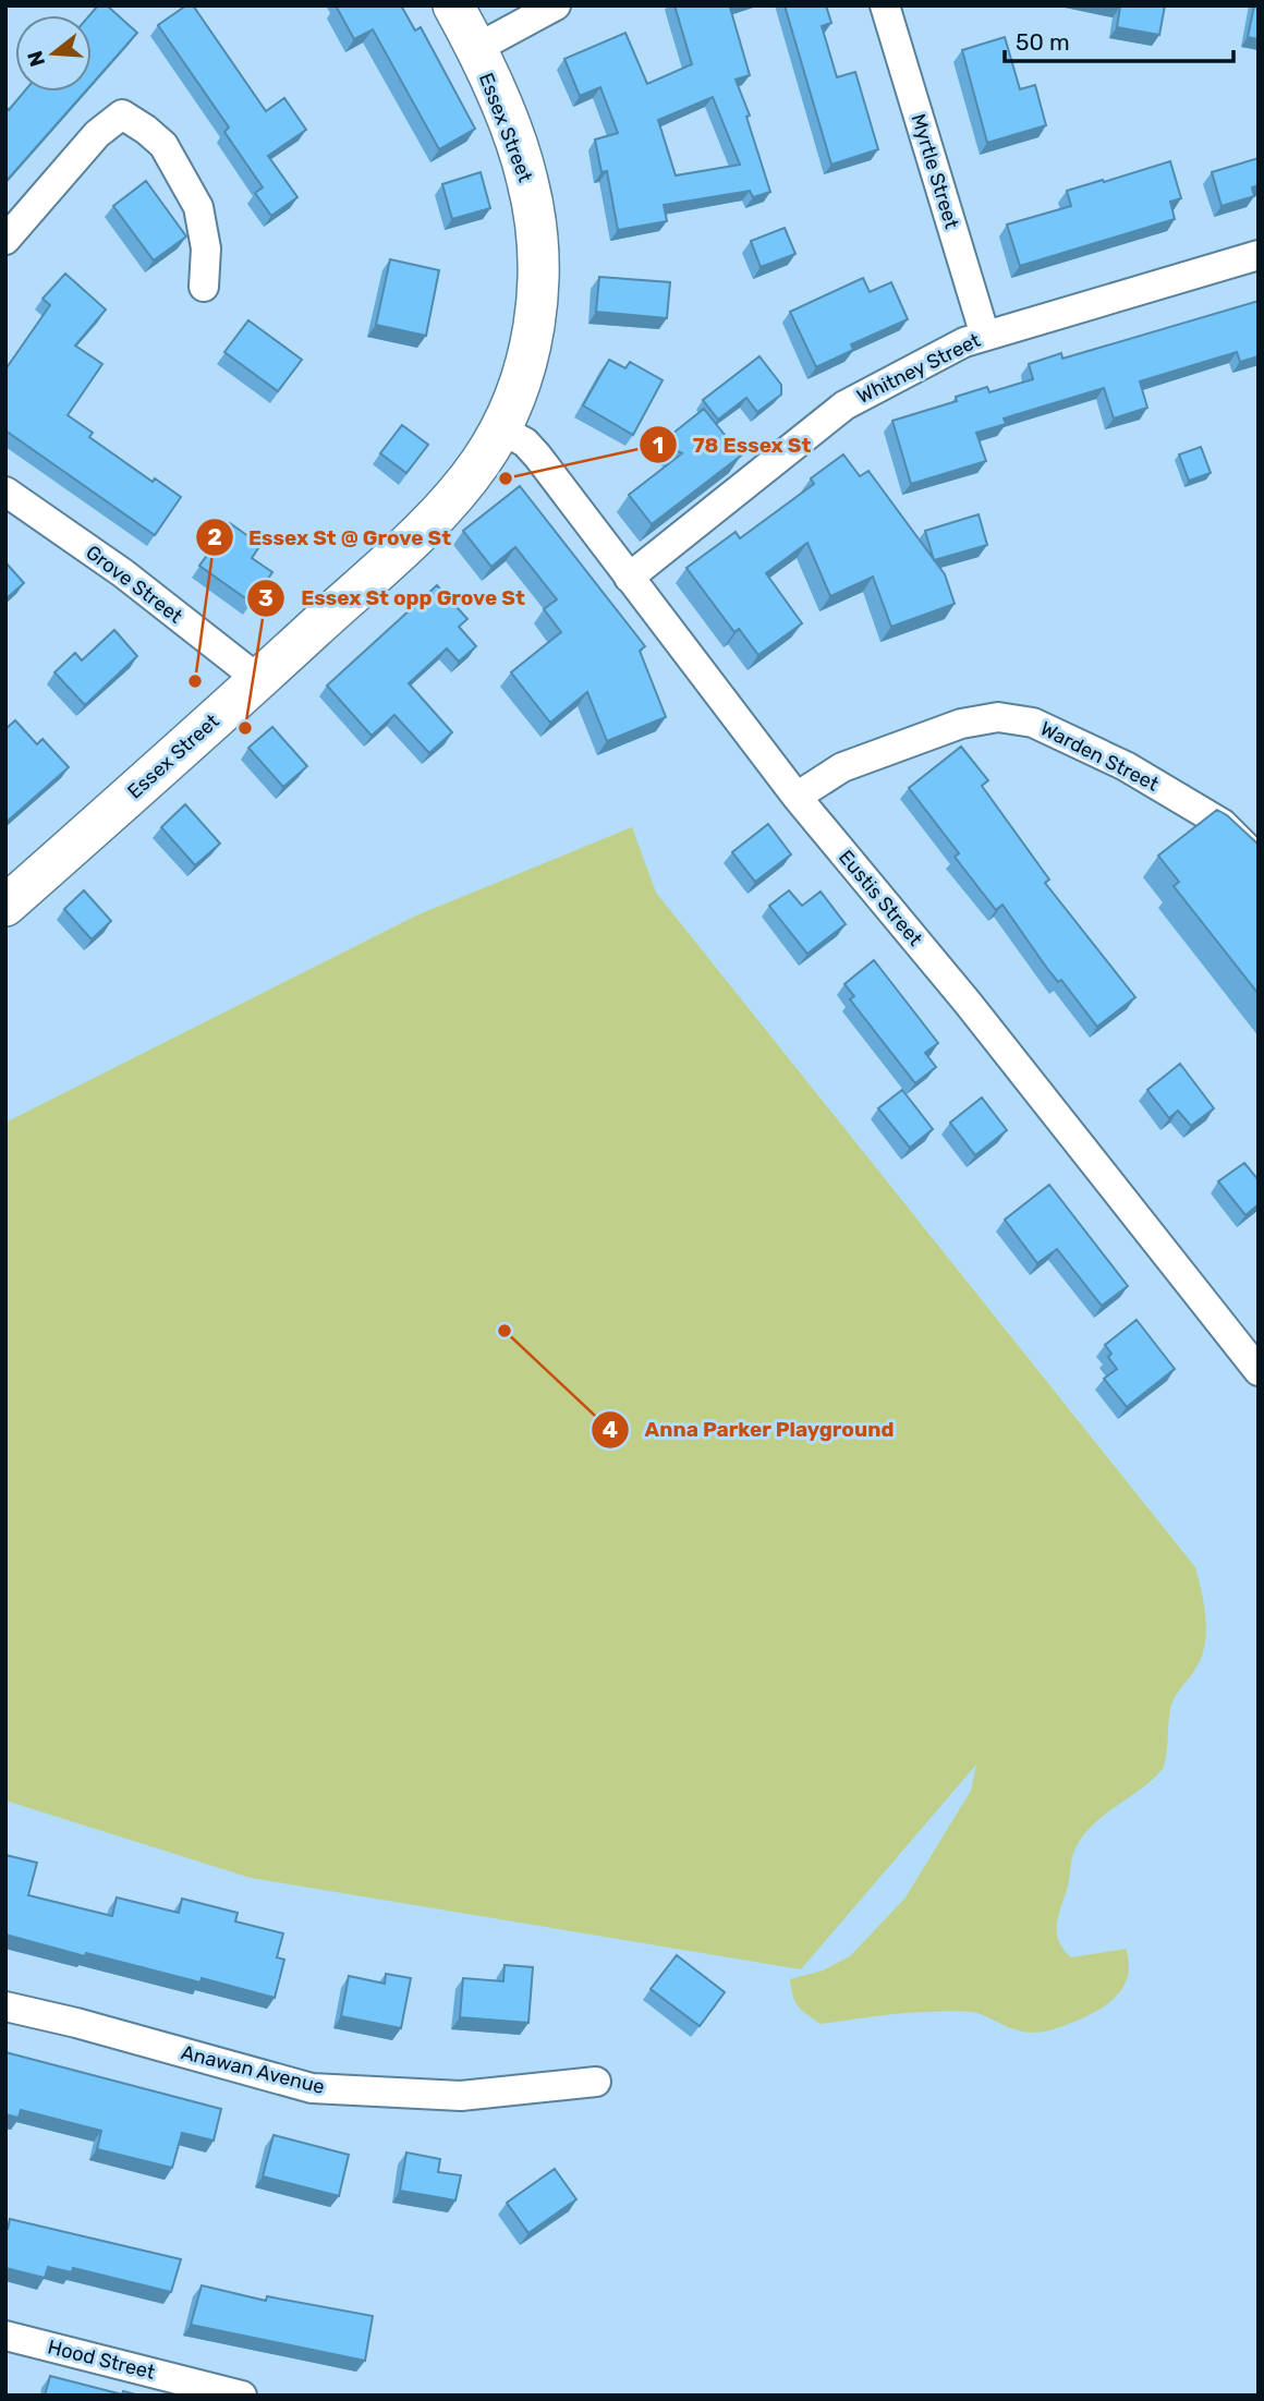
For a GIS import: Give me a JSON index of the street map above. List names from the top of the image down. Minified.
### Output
{"streets":{"main road":["Essex Street"],"street":["Myrtle Street","Whitney Street","Grove Street","Warden Street","Eustis Street","Anawan Avenue","Hood Street"]},"crossings":[["Essex Street","Grove Street"],["Essex Street","Eustis Street"],["Myrtle Street","Whitney Street"],["Whitney Street","Eustis Street"],["Warden Street","Eustis Street"]],"places":["78 Essex St","Essex St @ Grove St","Essex St opp Grove St","Anna Parker Playground"],"scale_bar":"50 m","north":"left"}
